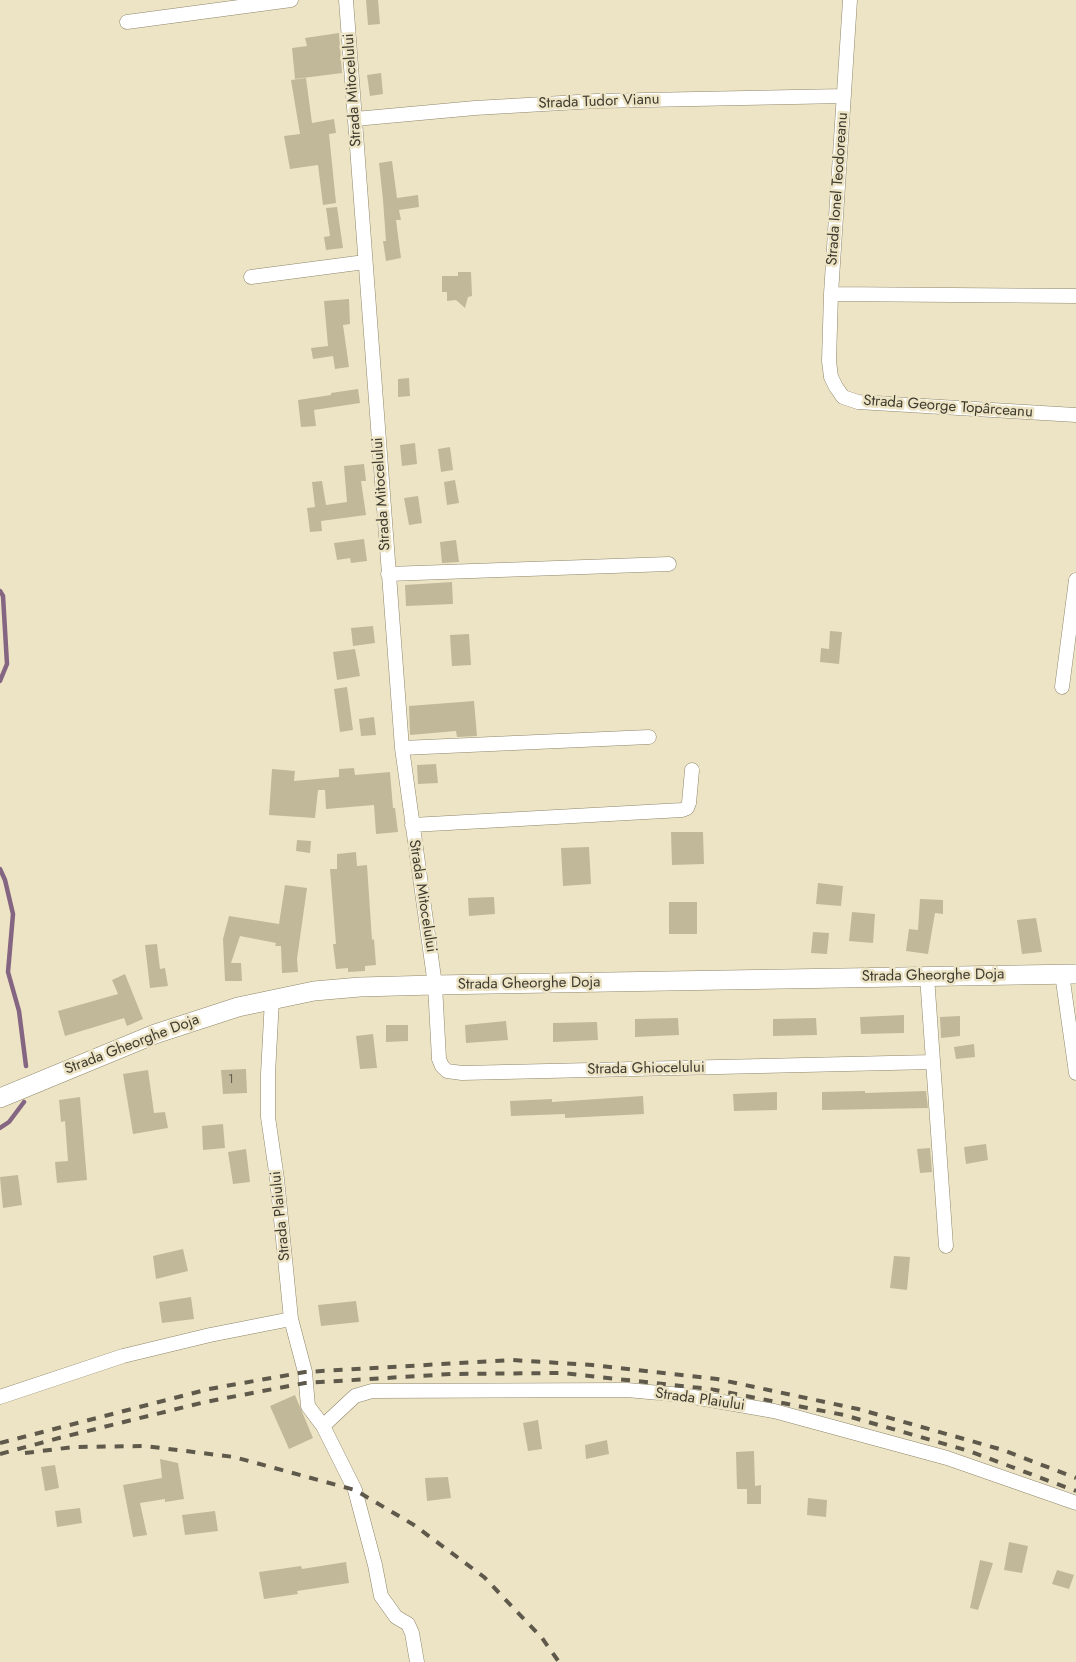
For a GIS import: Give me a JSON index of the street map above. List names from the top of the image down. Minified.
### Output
{"streets":{"main road":["Strada Gheorghe Doja"],"street":["Strada Mitocelului","Strada Tudor Vianu","Strada Ionel Teodoreanu","Strada George Topârceanu","Strada Ghiocelului","Strada Plaiului"]},"crossings":[["Strada Mitocelului","Strada Tudor Vianu"],["Strada Mitocelului","Strada Gheorghe Doja"],["Strada Mitocelului","Strada Ghiocelului"],["Strada Tudor Vianu","Strada Ionel Teodoreanu"],["Strada Ionel Teodoreanu","Strada George Topârceanu"],["Strada Gheorghe Doja","Strada Ghiocelului"],["Strada Gheorghe Doja","Strada Plaiului"]],"house_numbers":["1"]}
